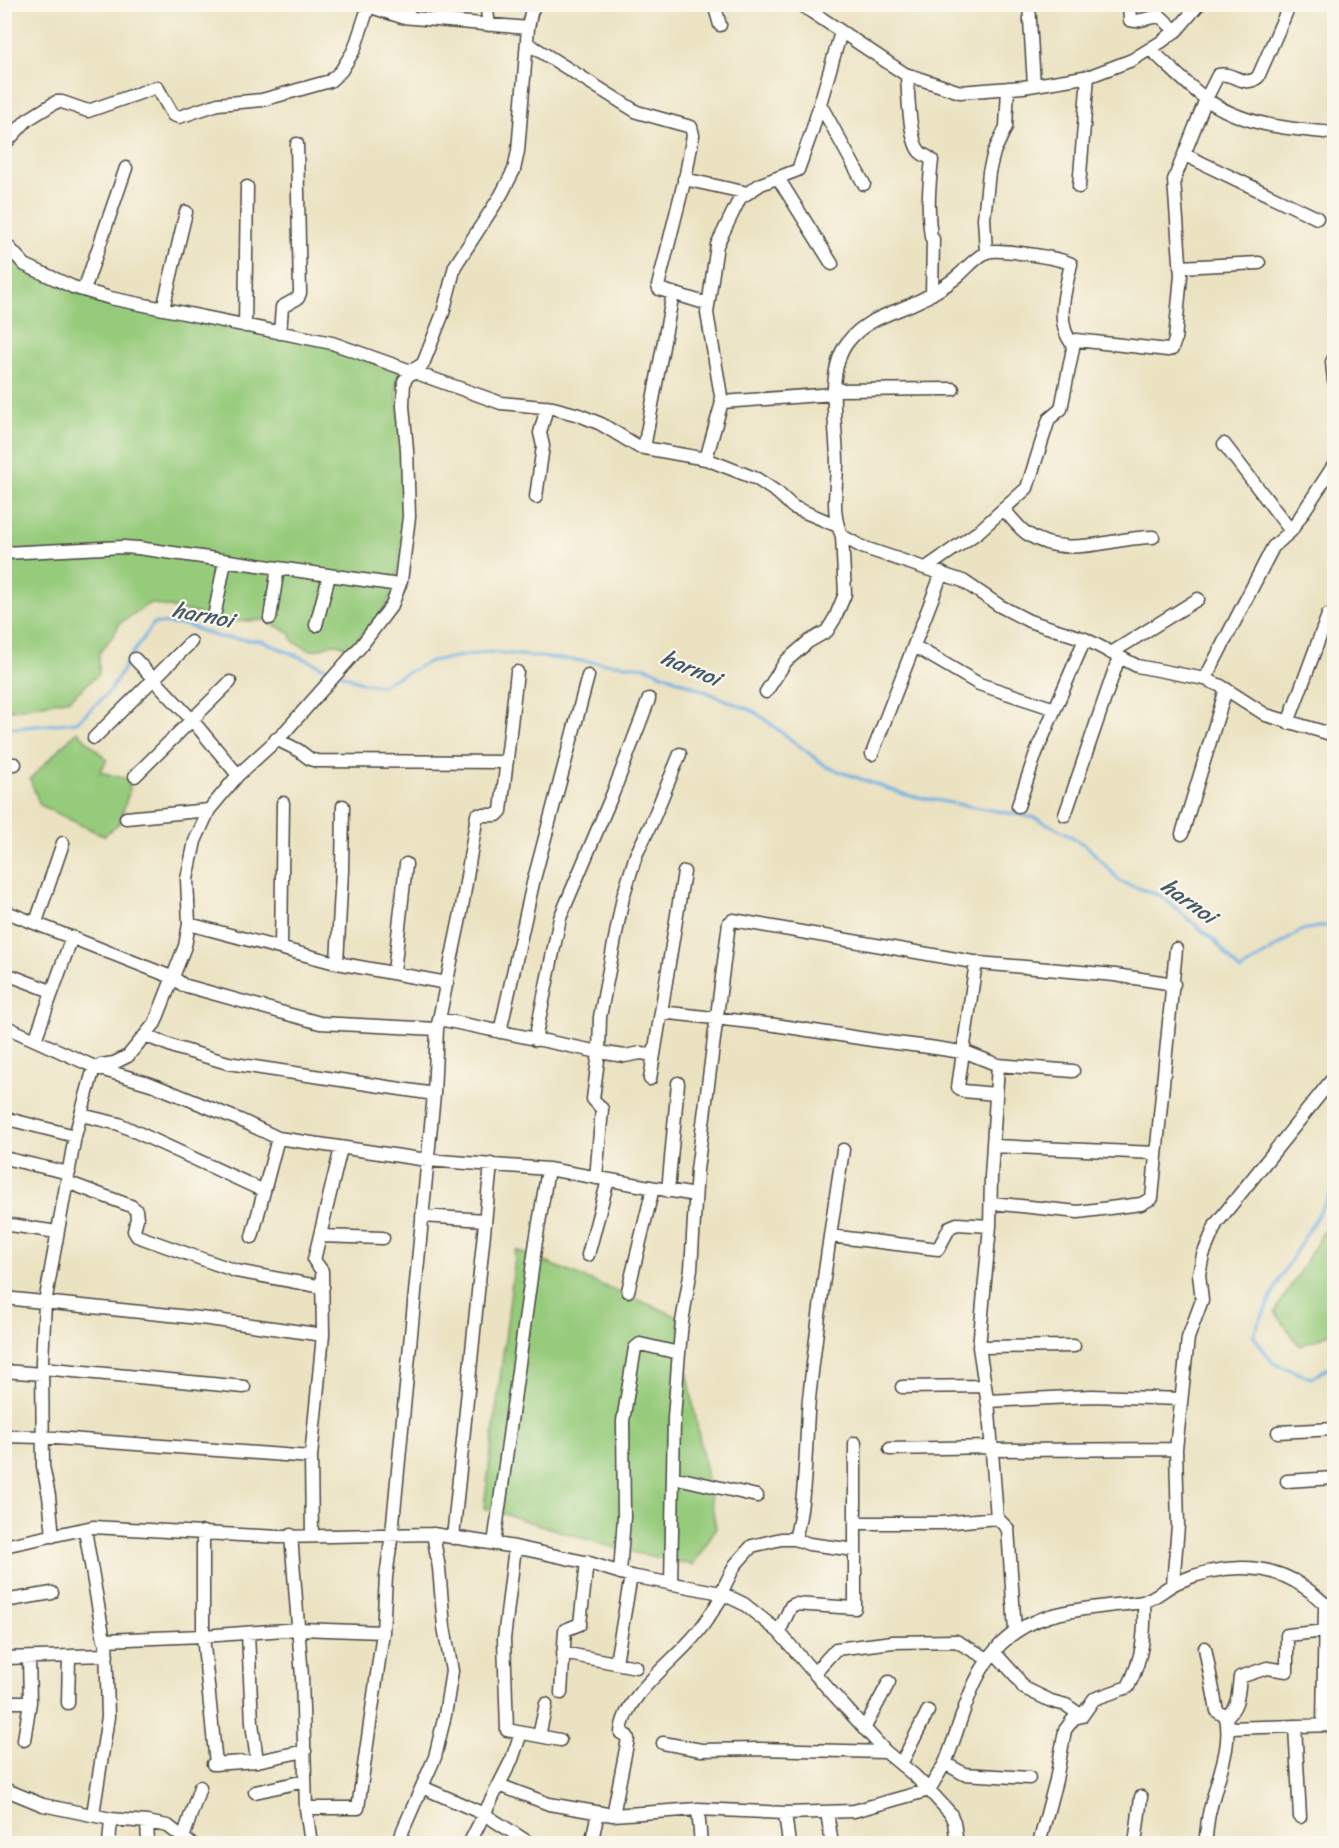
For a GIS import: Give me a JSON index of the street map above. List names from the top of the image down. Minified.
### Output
{"water":["harnoi"]}
